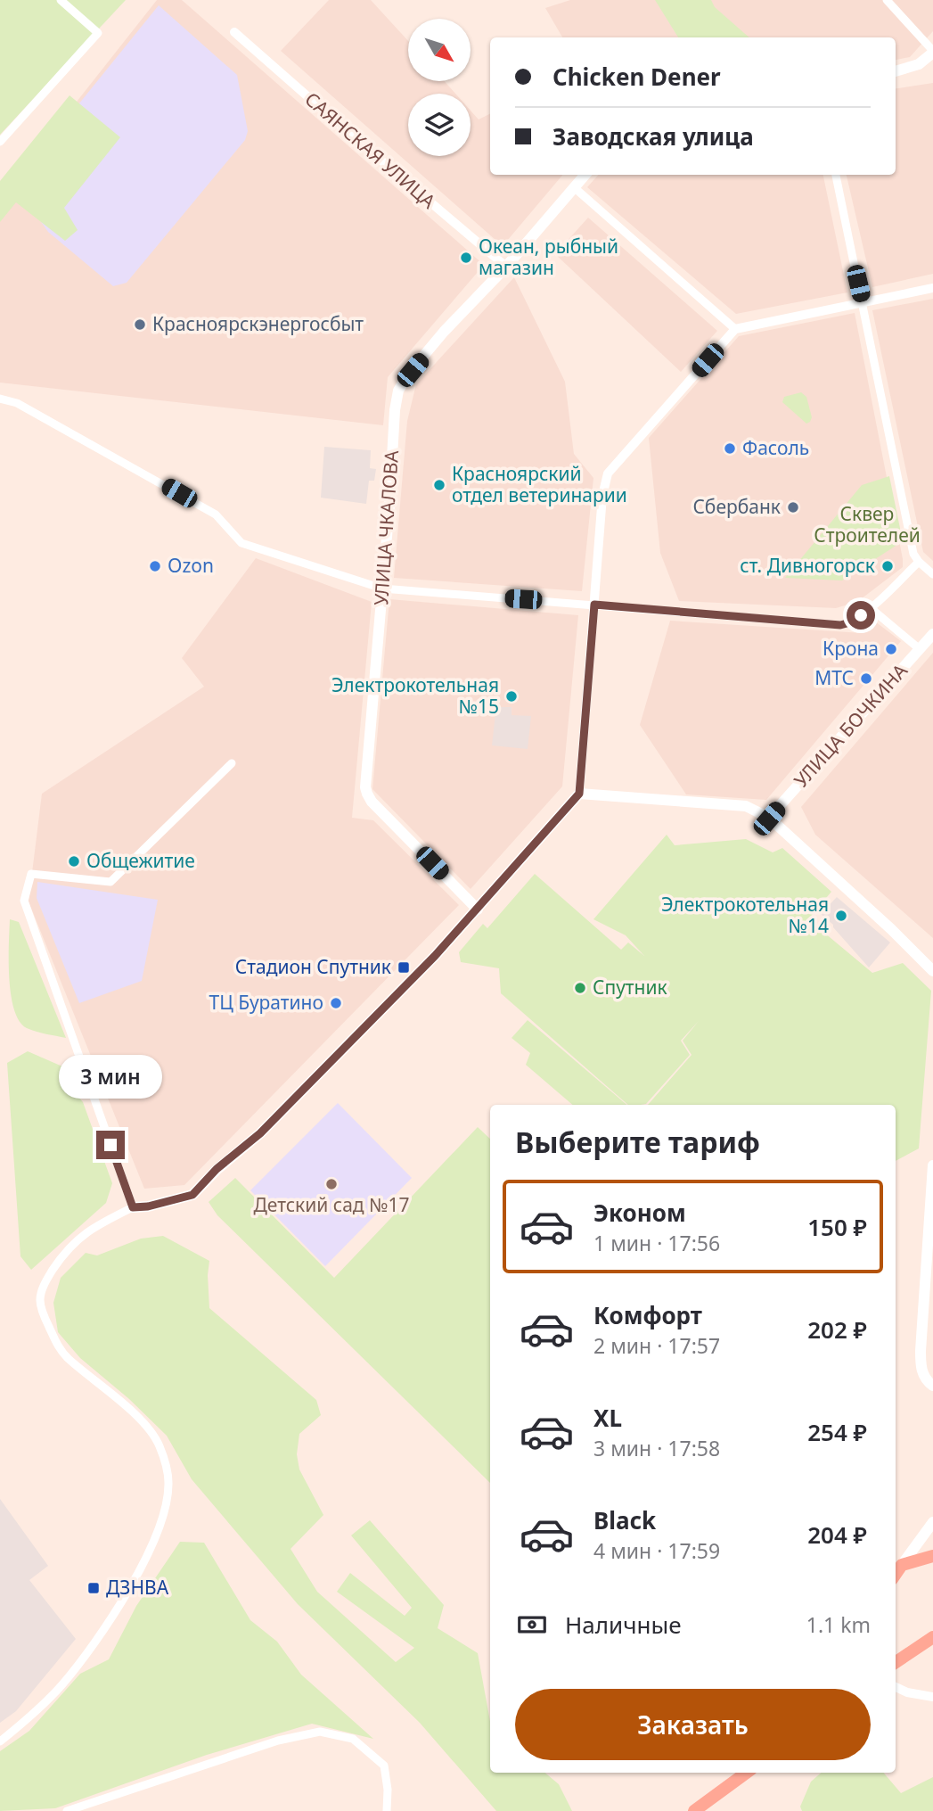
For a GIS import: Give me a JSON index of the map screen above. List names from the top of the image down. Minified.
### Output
{"streets":{"main road":["УЛИЦА ЧКАЛОВА","УЛИЦА БОЧКИНА"],"street":["САЯНСКАЯ УЛИЦА"]},"crossings":[["САЯНСКАЯ УЛИЦА","УЛИЦА ЧКАЛОВА"]],"parks":["Сквер Строителей"],"places":{"other":["Океан, рыбный магазин","Красноярскэнергосбыт","Фасоль","Красноярский отдел ветеринарии","Сбербанк","Ozon","ст. Дивногорск","Крона","МТС","Электрокотельная №15","Общежитие","Электрокотельная №14","Спутник","ТЦ Буратино","Детский сад №17"],"transit":["Стадион Спутник","ДЗНВА"]},"north":"bottom right","page":{"banner":["Chicken Dener","Заводская улица"],"bubble":"3 мин","heading":"Выберите тариф","list":[{"name":"Эконом","note":"1 мин · 17:56","value":"150 ₽"},{"name":"Комфорт","note":"2 мин · 17:57","value":"202 ₽"},{"name":"XL","note":"3 мин · 17:58","value":"254 ₽"},{"name":"Black","note":"4 мин · 17:59","value":"204 ₽"}],"pay":["Наличные","1.1 km"],"buttons":"Заказать"}}
